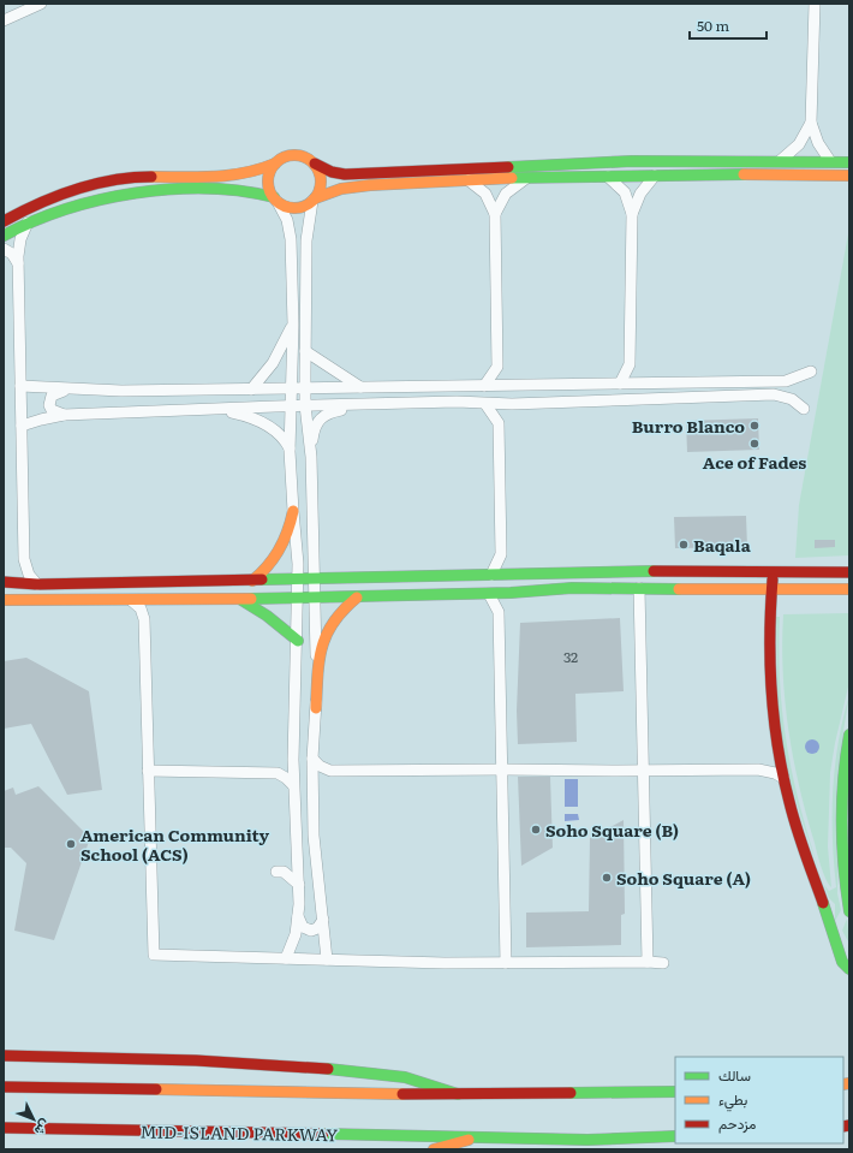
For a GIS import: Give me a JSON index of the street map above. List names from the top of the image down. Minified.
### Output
{"streets":{"main road":["MID-ISLAND PARKWAY"]},"places":["Burro Blanco","Ace of Fades","Baqala","Soho Square (B)","American Community School (ACS)","Soho Square (A)"],"house_numbers":["32"],"legend":["سالك","بطيء","مزدحم"],"scale_bar":"50 m","north":"bottom right"}
